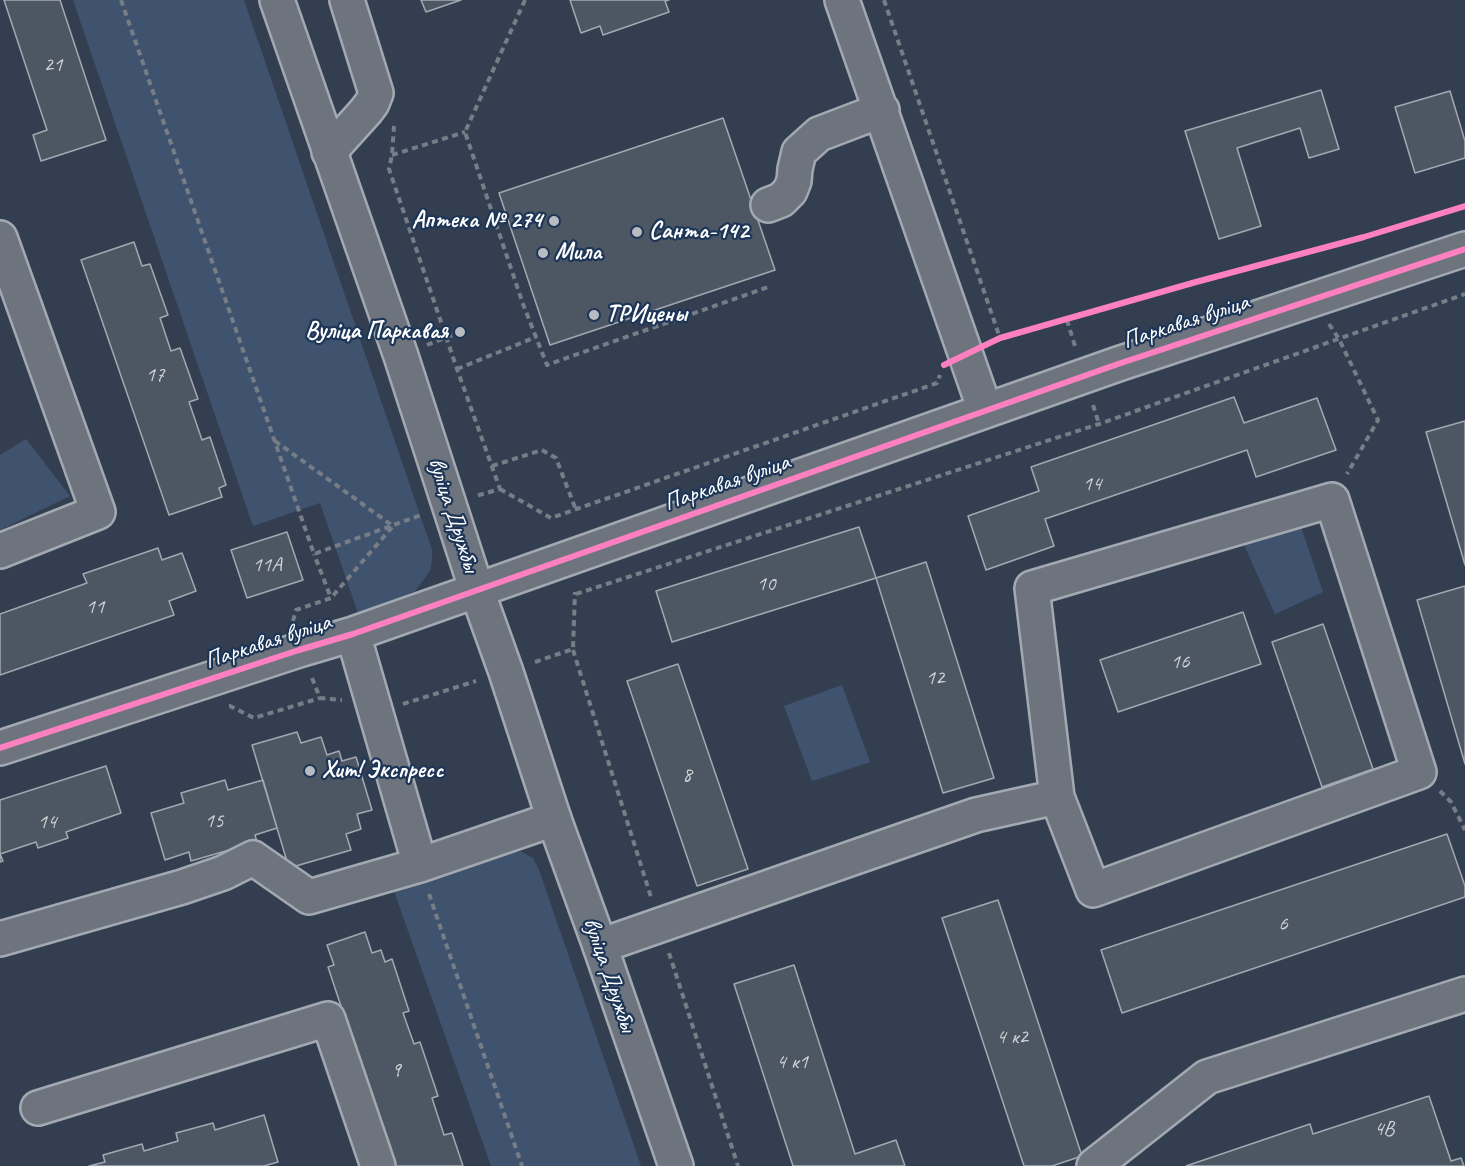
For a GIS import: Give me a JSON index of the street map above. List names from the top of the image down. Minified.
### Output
{"streets":{"street":["Паркавая вуліца","вуліца Дружбы"]},"crossings":[["Паркавая вуліца","вуліца Дружбы"]],"places":["Аптека № 274","Санта-142","Мила","ТРИцены","Вуліца Паркавая","Хит! Экспресс"],"house_numbers":["21","17","14","11А","10","11","16","12","8","15","14","6","4 к2","4 к1","9","4В"]}
